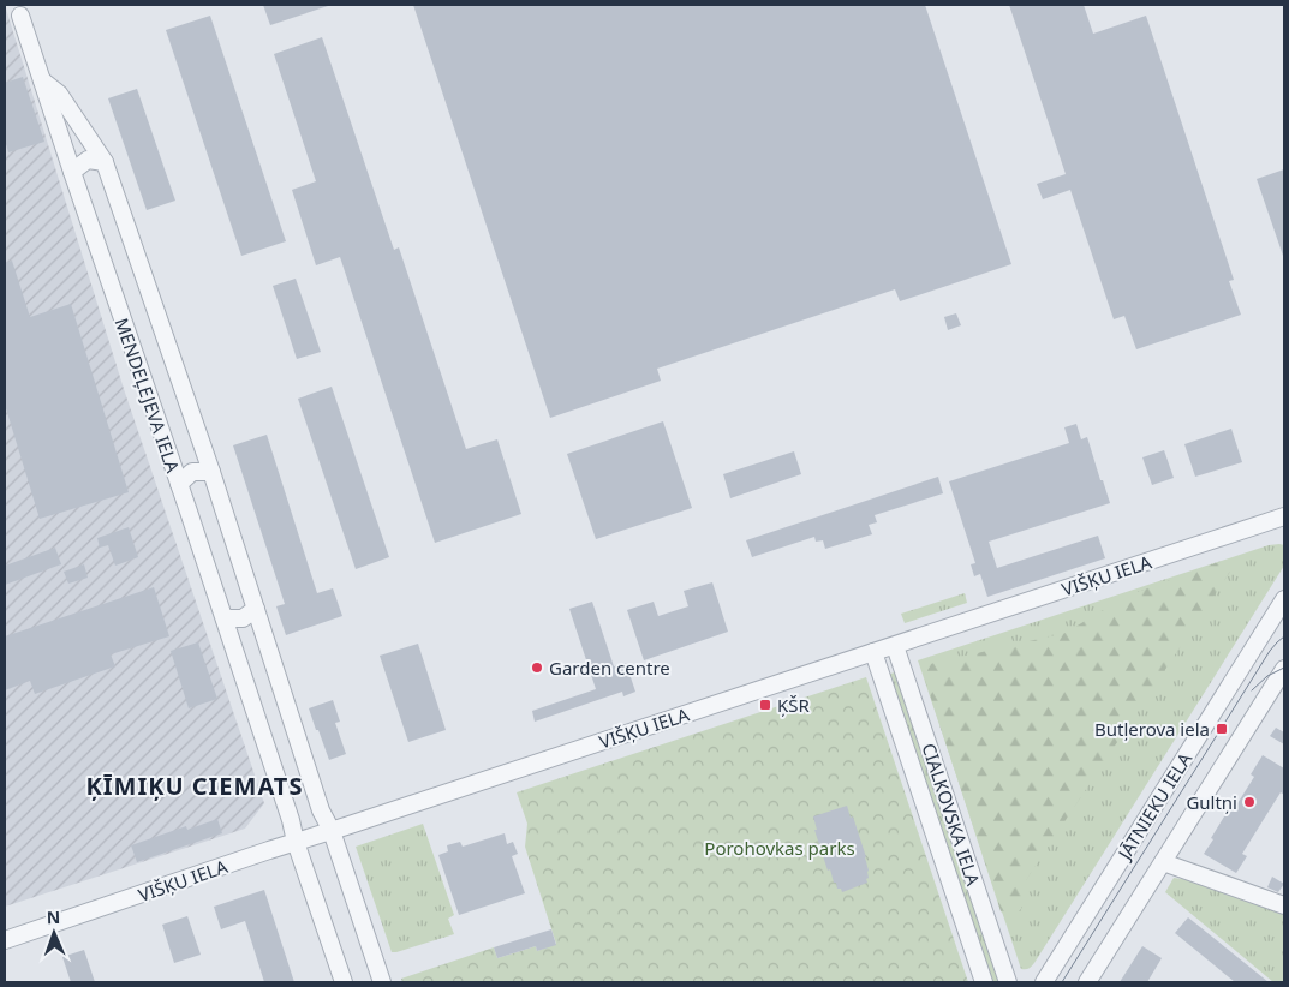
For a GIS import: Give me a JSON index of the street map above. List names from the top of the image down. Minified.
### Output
{"streets":{"street":["MENDEĻEJEVA IELA","VIŠĶU IELA","JĀTNIEKU IELA","CIALKOVSKA IELA"]},"crossings":[["MENDEĻEJEVA IELA","VIŠĶU IELA"],["VIŠĶU IELA","CIALKOVSKA IELA"]],"districts":["ĶĪMIĶU CIEMATS"],"parks":["Porohovkas parks"],"places":{"other":["Garden centre","Gultņi"],"transit":["ĶŠR","Butļerova iela"]},"north":"top"}
